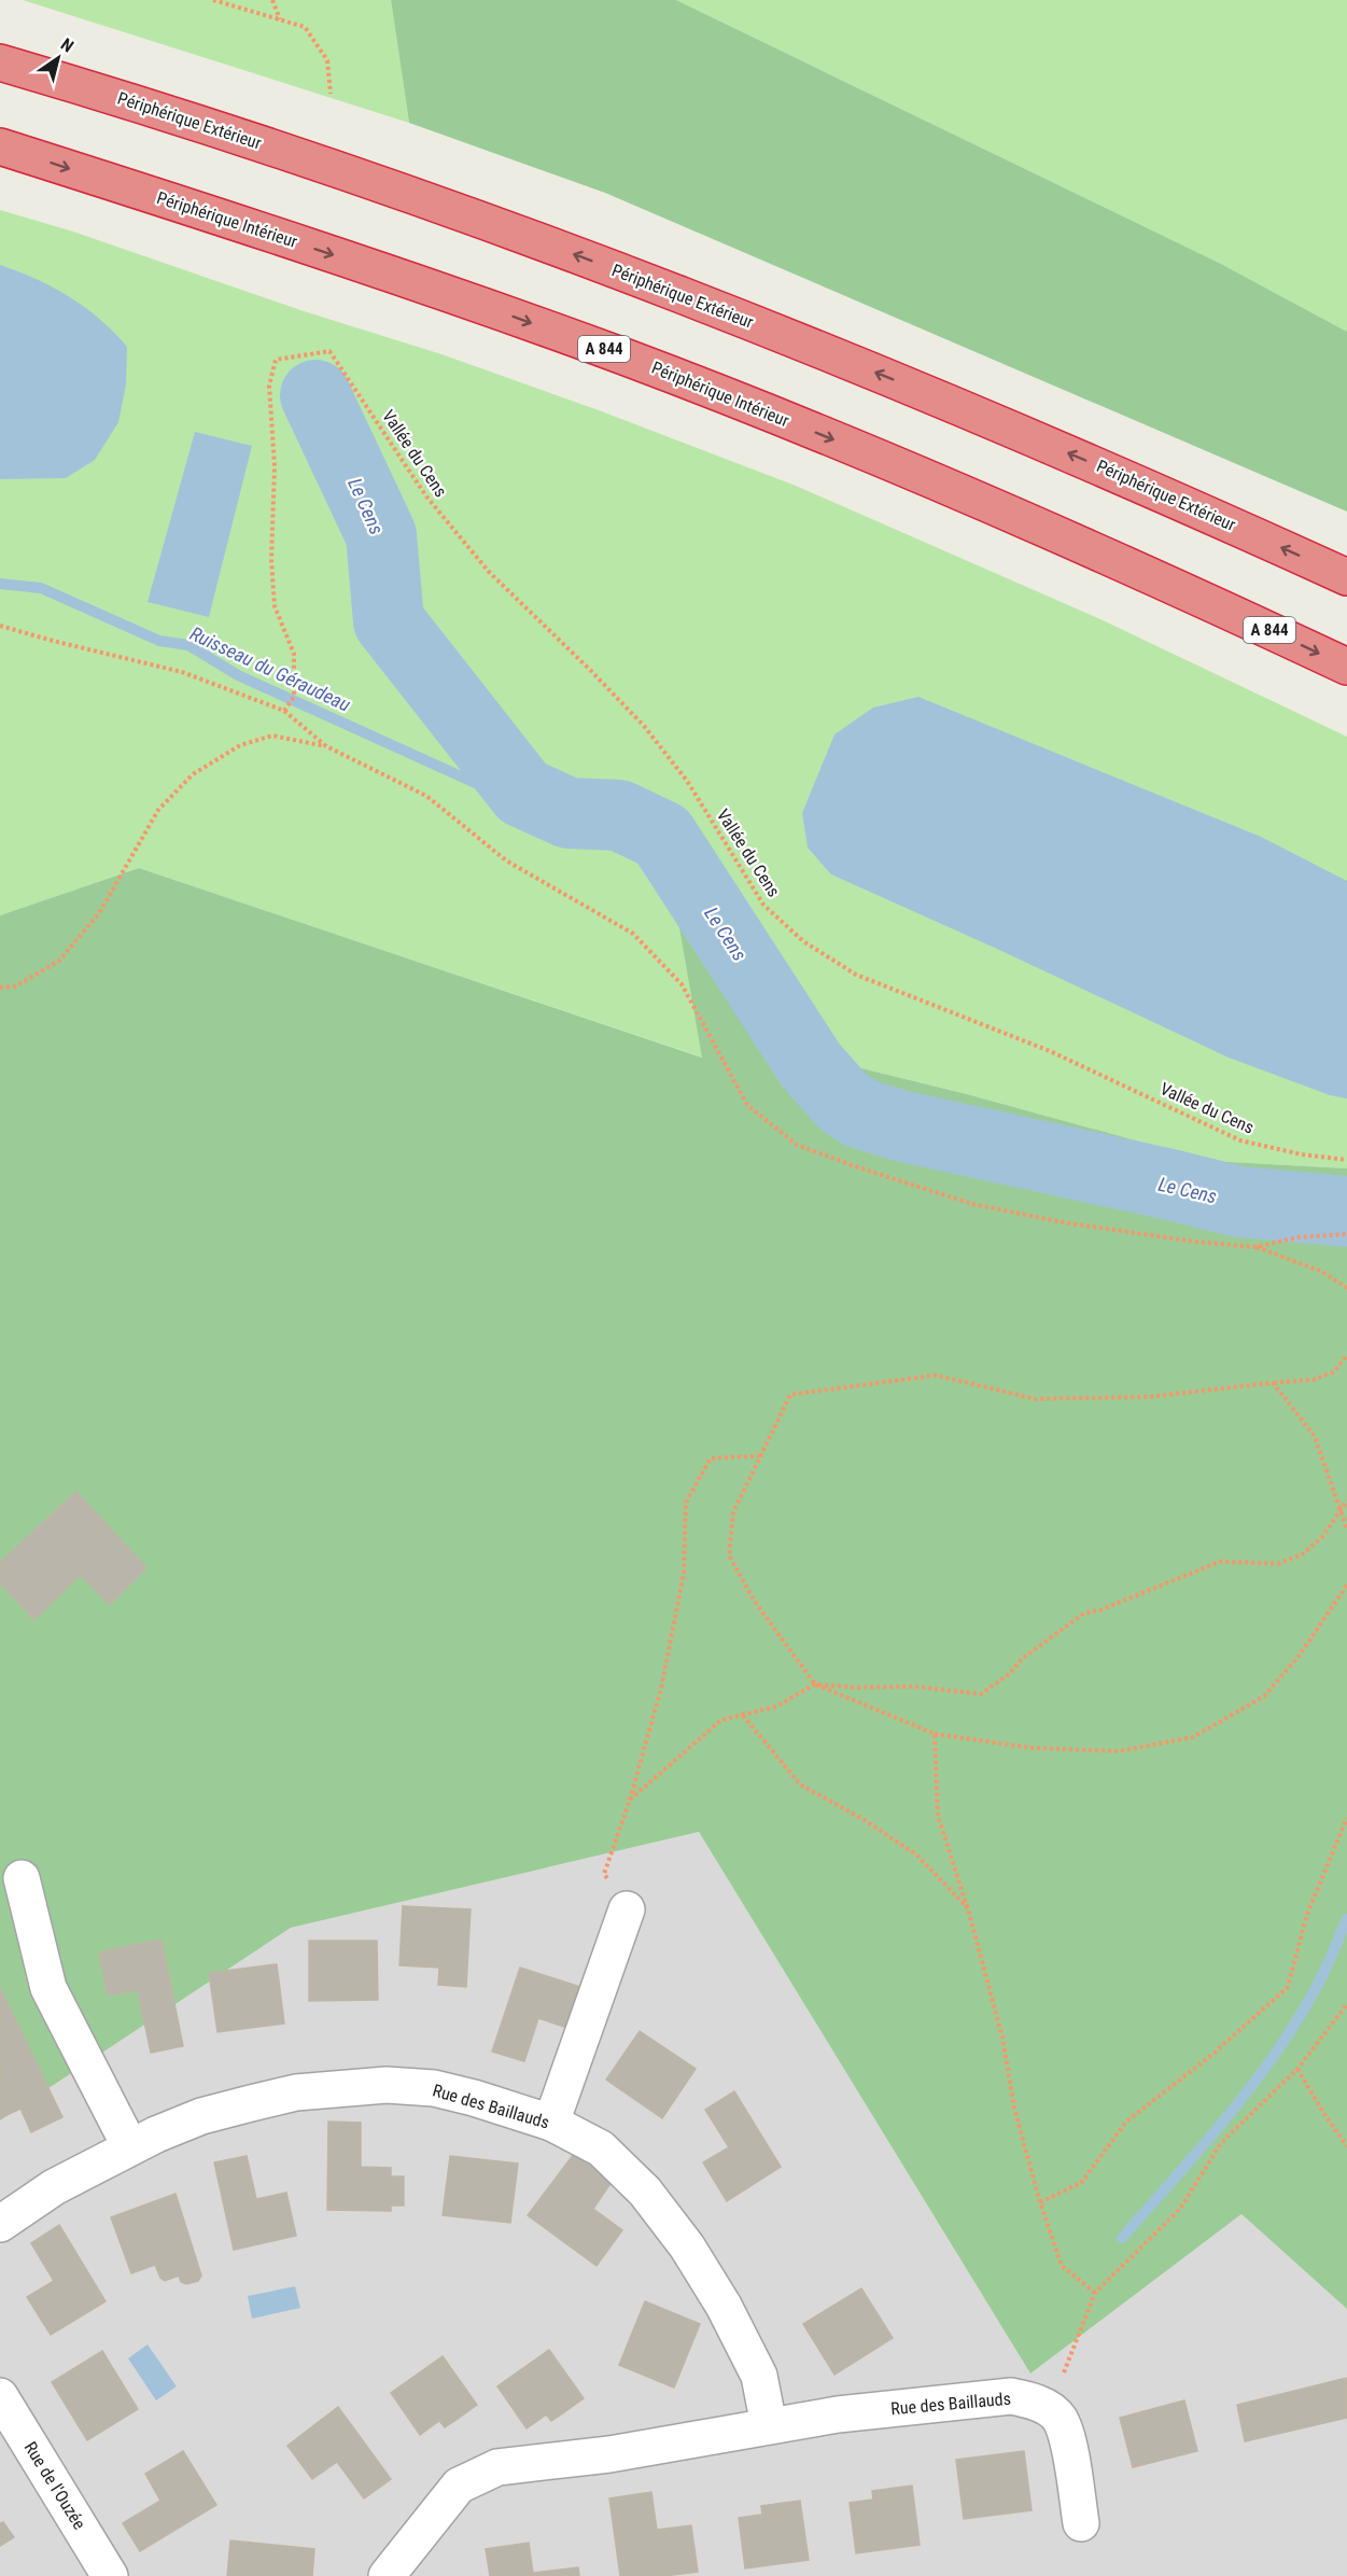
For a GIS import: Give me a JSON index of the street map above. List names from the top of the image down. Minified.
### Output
{"streets":{"highway":["Périphérique Extérieur","Périphérique Intérieur","A 844"],"street":["Rue des Baillauds","Rue de l'Ouzée"],"path":["Vallée du Cens"]},"one_way":["Périphérique Extérieur","Périphérique Intérieur"],"water":["Le Cens","Ruisseau du Géraudeau"],"north":"top right"}
